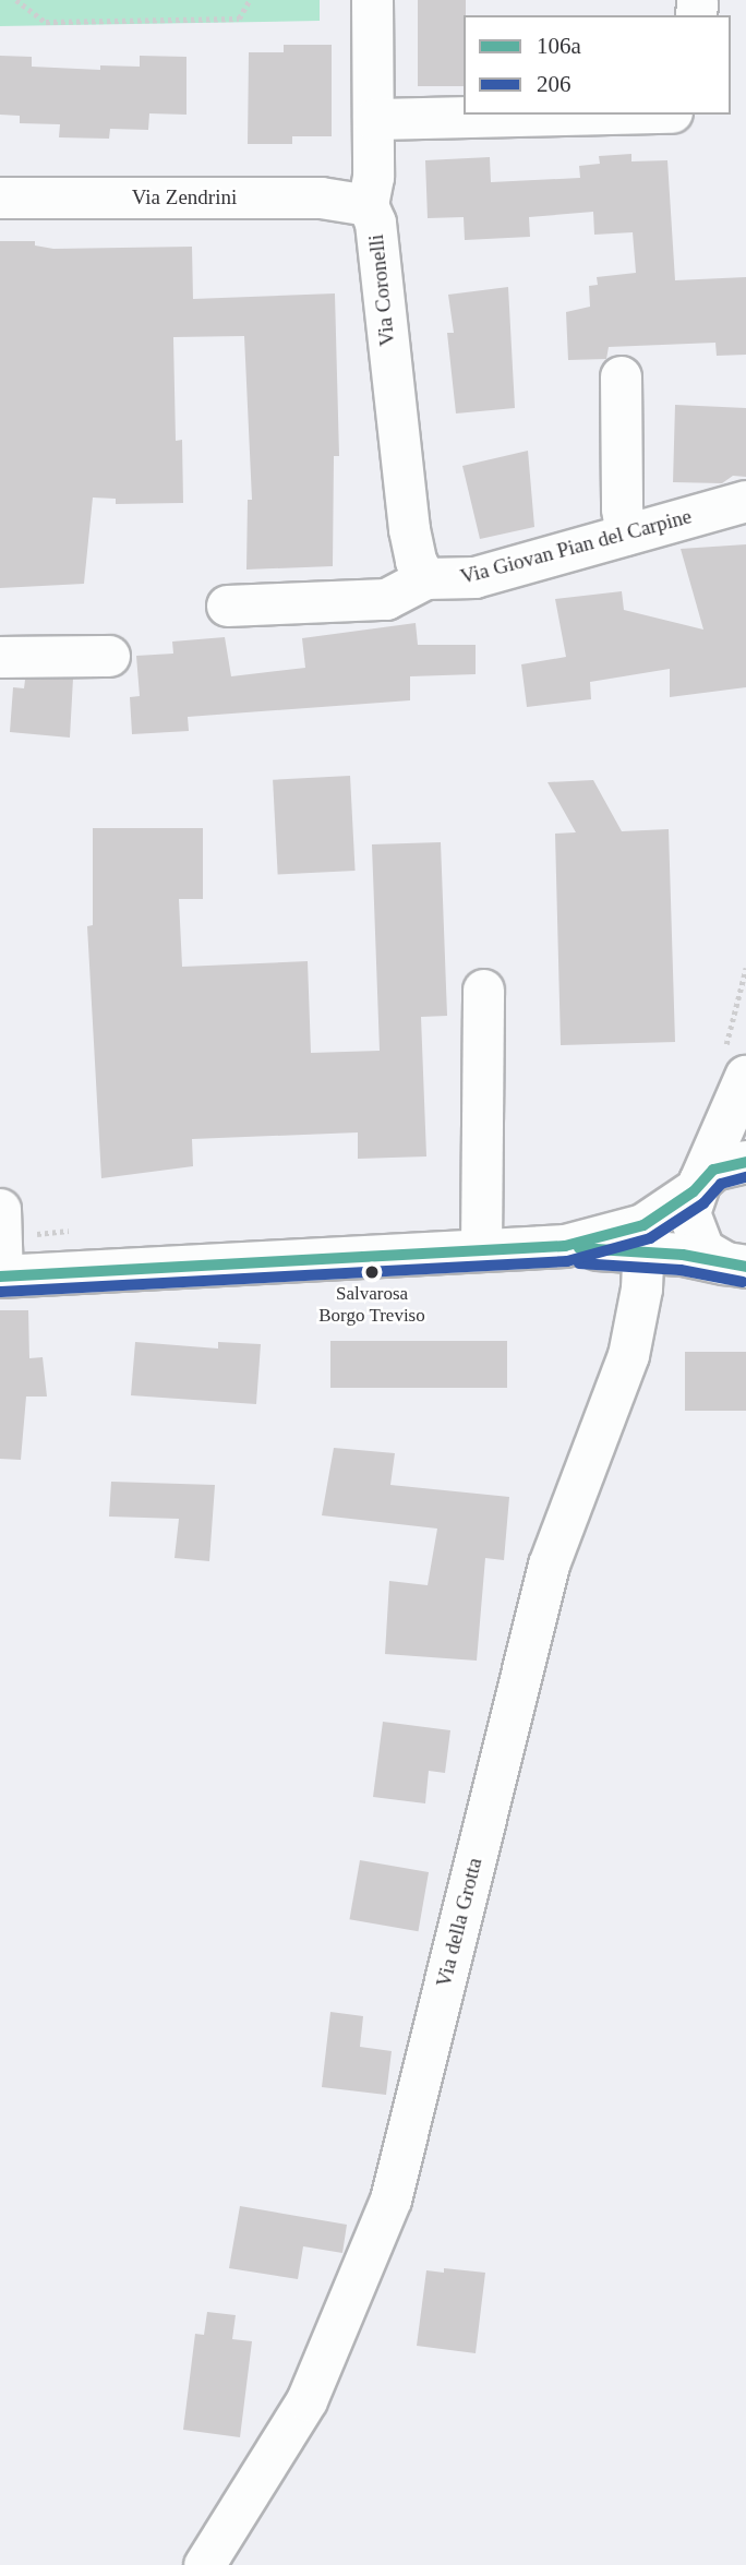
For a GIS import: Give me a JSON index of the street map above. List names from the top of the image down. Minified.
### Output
{"streets":{"street":["Via Zendrini","Via Coronelli","Via Giovan Pian del Carpine","Via della Grotta"]},"crossings":[["Via Zendrini","Via Coronelli"],["Via Coronelli","Via Giovan Pian del Carpine"]],"places":["Salvarosa Borgo Treviso"],"lines":["transit line 106a","transit line 206"],"legend":["106a","206"]}
